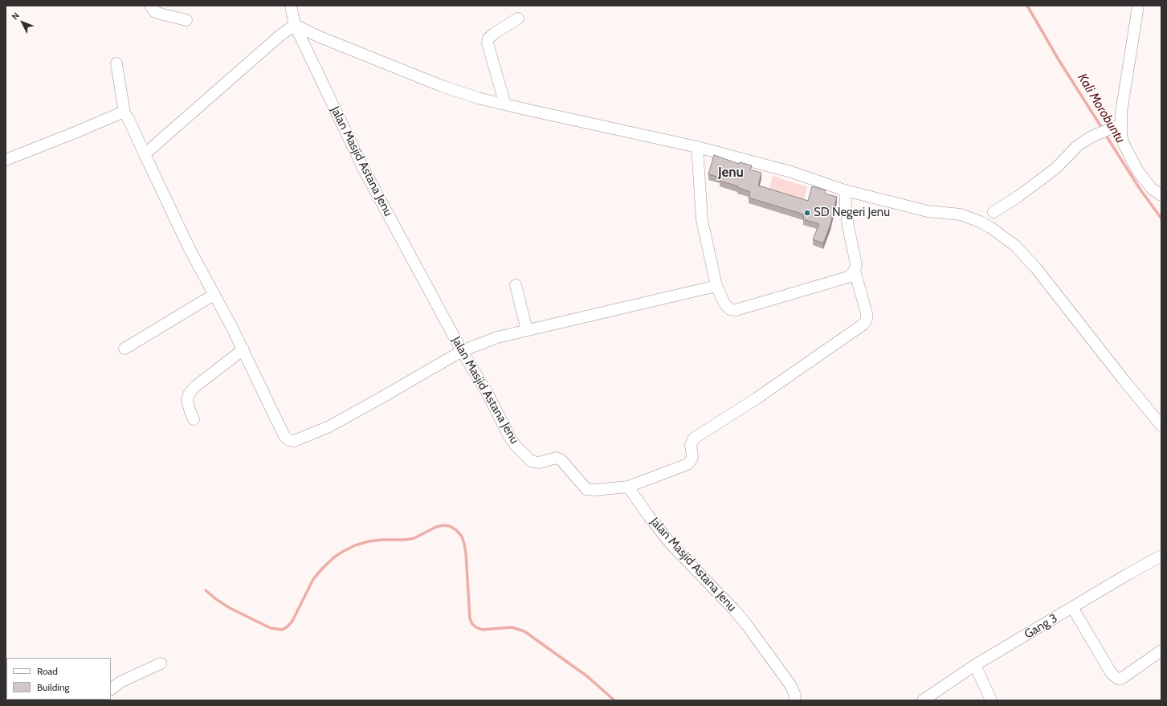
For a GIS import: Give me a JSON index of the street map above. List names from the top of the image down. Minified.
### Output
{"streets":{"street":["Jalan Masjid Astana Jenu","Gang 3"]},"districts":["Jenu"],"water":["Kali Morobuntu"],"places":["SD Negeri Jenu"],"legend":["Road","Building"],"north":"top left"}
